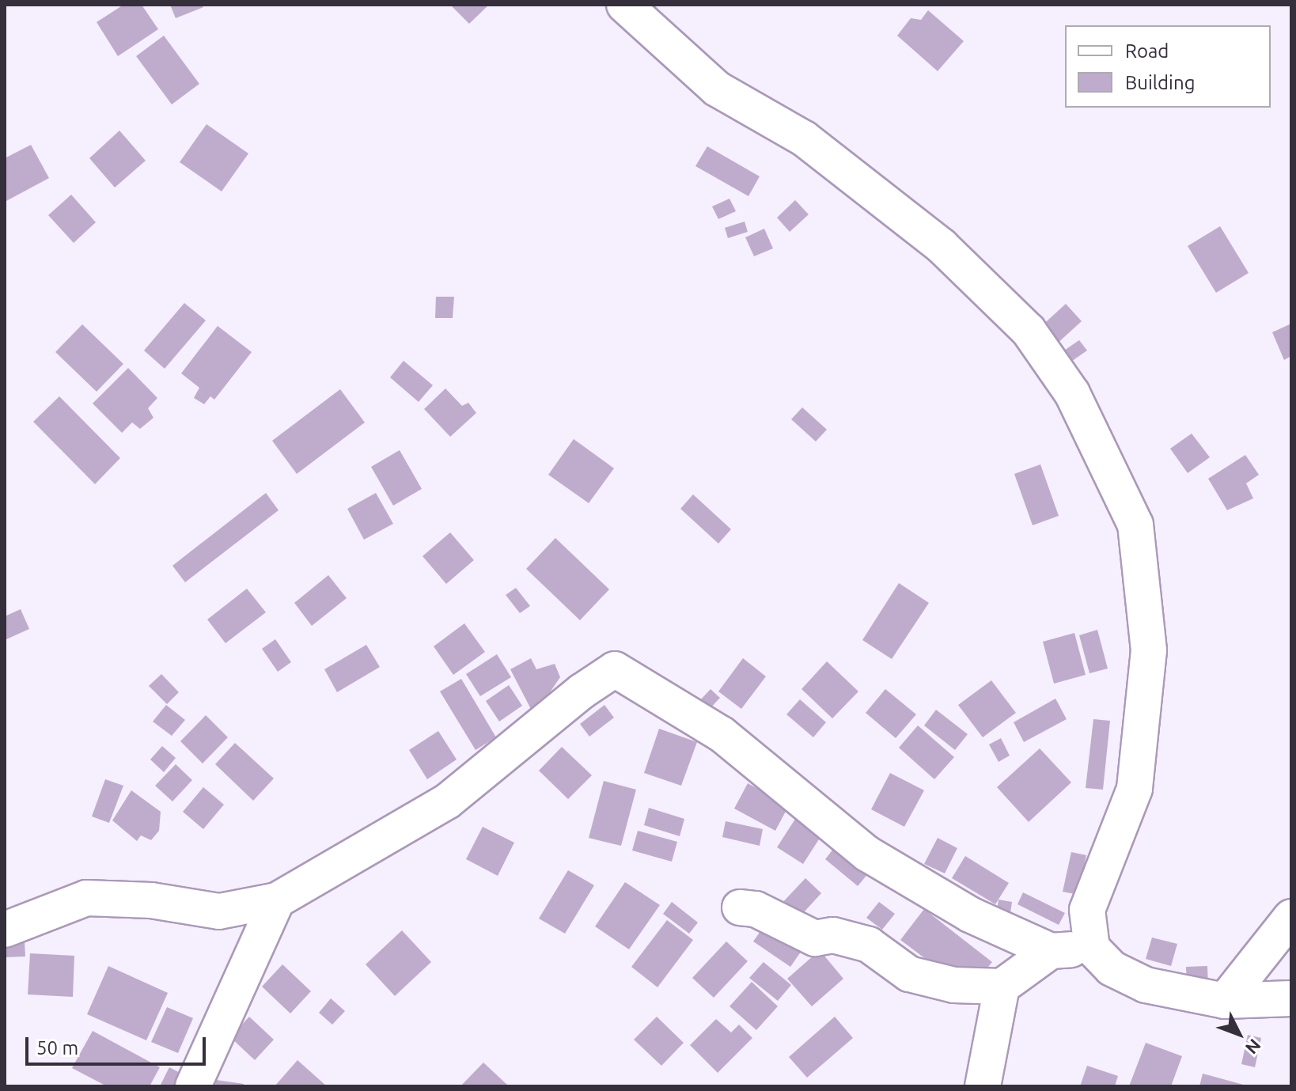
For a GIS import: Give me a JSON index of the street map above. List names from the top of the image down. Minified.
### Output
{"legend":["Road","Building"],"scale_bar":"50 m","north":"bottom right"}
